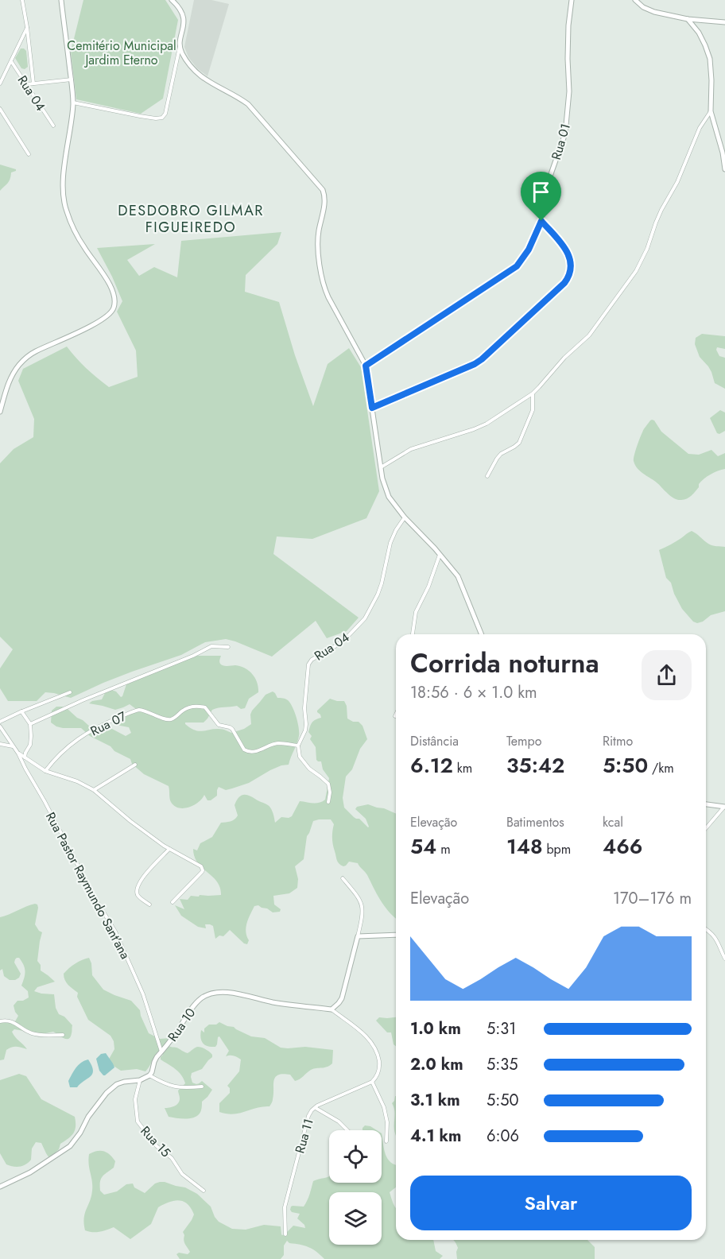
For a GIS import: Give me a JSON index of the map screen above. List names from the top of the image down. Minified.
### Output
{"streets":{"street":["Rua 04","Rua 01","Rua 07","Rua Pastor Raymundo Sant’ana","Rua 10","Rua 11","Rua 15"]},"crossings":[["Rua 04","Rua 07"],["Rua Pastor Raymundo Sant’ana","Rua 10"],["Rua 10","Rua 11"]],"districts":["DESDOBRO GILMAR FIGUEIREDO"],"parks":["Cemitério Municipal Jardim Eterno"],"page":{"heading":["Corrida noturna","18:56 · 6 × 1.0 km"],"stats":[["Distância","6.12 km"],["Tempo","35:42"],["Ritmo","5:50 /km"],["Elevação","54 m"],["Batimentos","148 bpm"],["kcal","466"]],"chart":["Elevação","170–176 m"],"list":[{"name":"1.0 km","note":"5:31"},{"name":"2.0 km","note":"5:35"},{"name":"3.1 km","note":"5:50"},{"name":"4.1 km","note":"6:06"}],"buttons":"Salvar"}}
